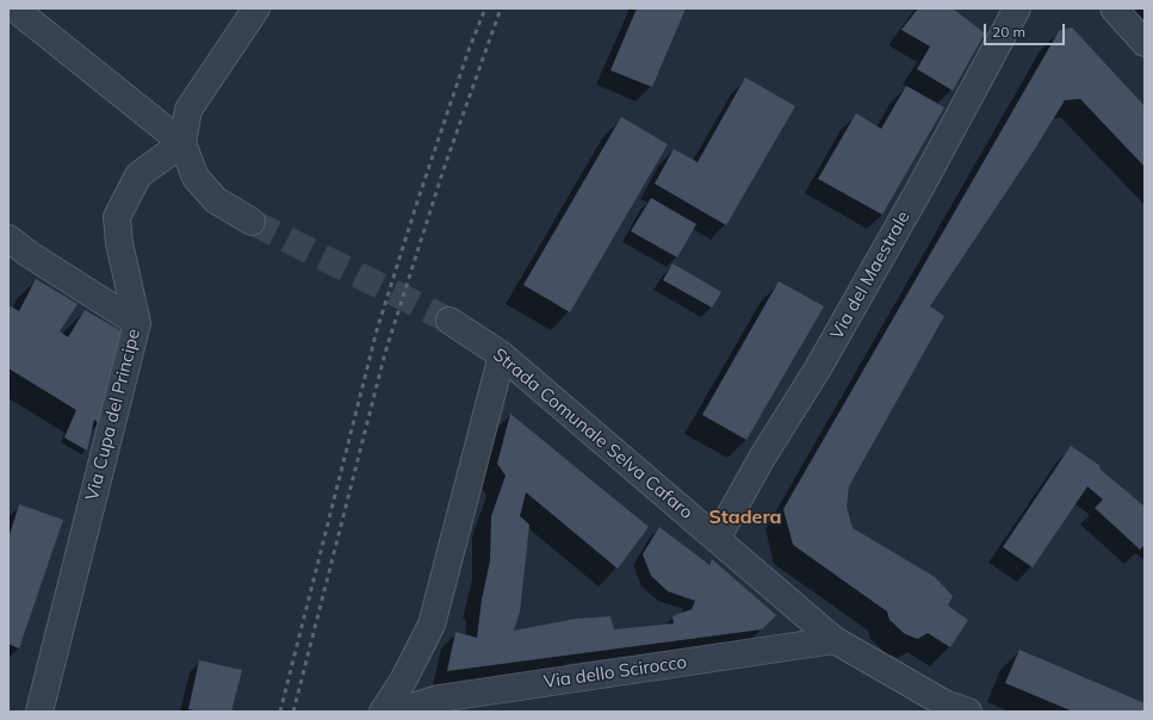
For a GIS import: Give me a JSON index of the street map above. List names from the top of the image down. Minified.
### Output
{"streets":{"street":["Via del Maestrale","Via Cupa del Principe","Strada Comunale Selva Cafaro","Via dello Scirocco"]},"crossings":[["Via del Maestrale","Strada Comunale Selva Cafaro"],["Strada Comunale Selva Cafaro","Via dello Scirocco"]],"districts":["Stadera"],"scale_bar":"20 m"}
